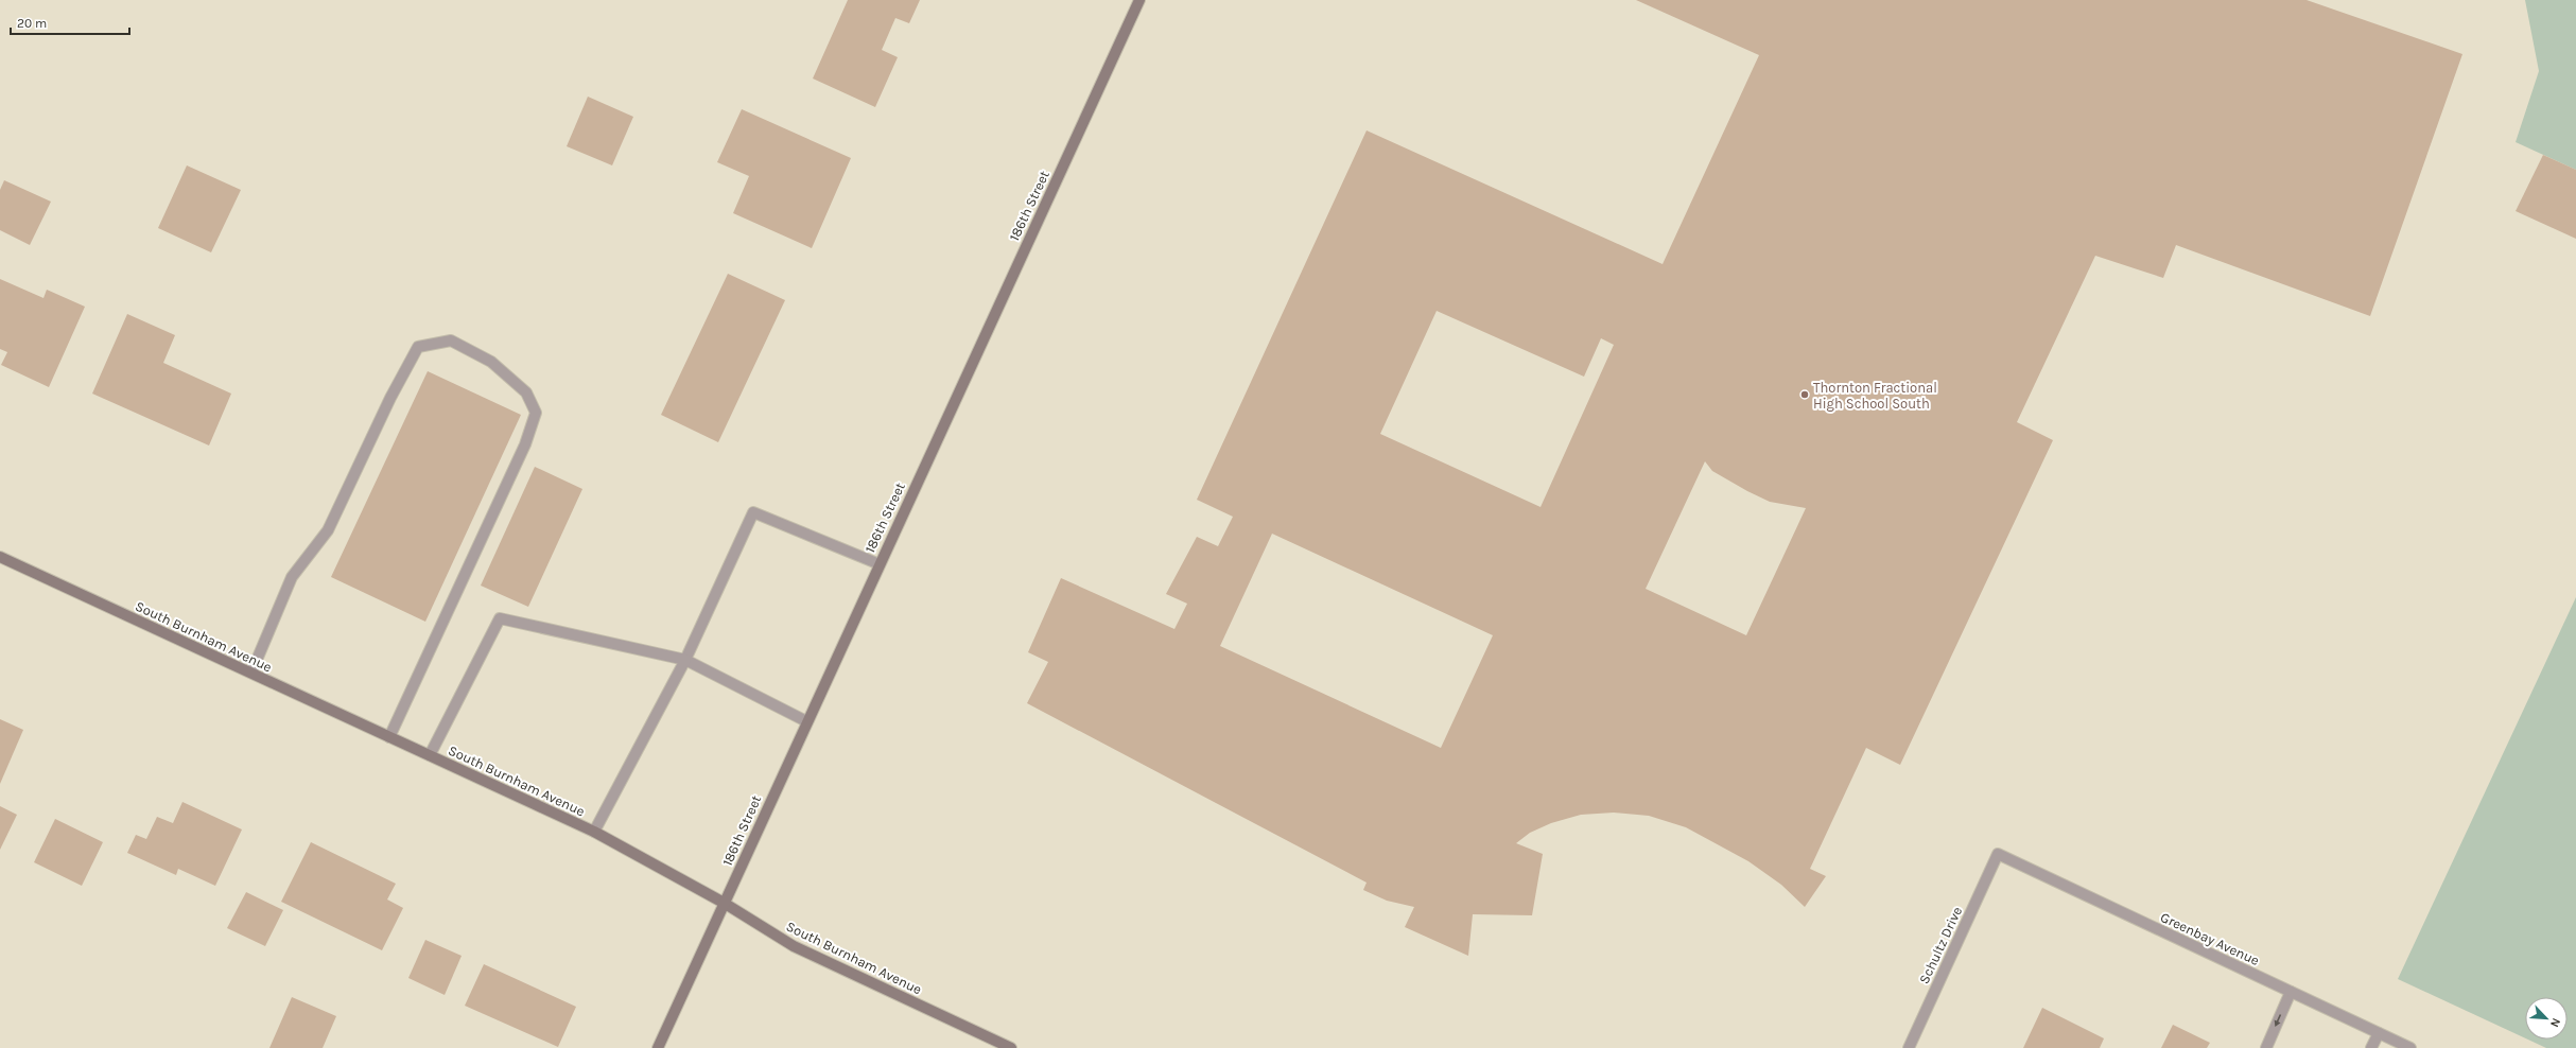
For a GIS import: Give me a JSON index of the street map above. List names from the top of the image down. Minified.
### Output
{"streets":{"street":["186th Street","South Burnham Avenue","Greenbay Avenue","Schultz Drive"]},"crossings":[["186th Street","South Burnham Avenue"],["Greenbay Avenue","Schultz Drive"]],"places":["Thornton Fractional High School South"],"scale_bar":"20 m","north":"bottom right"}
